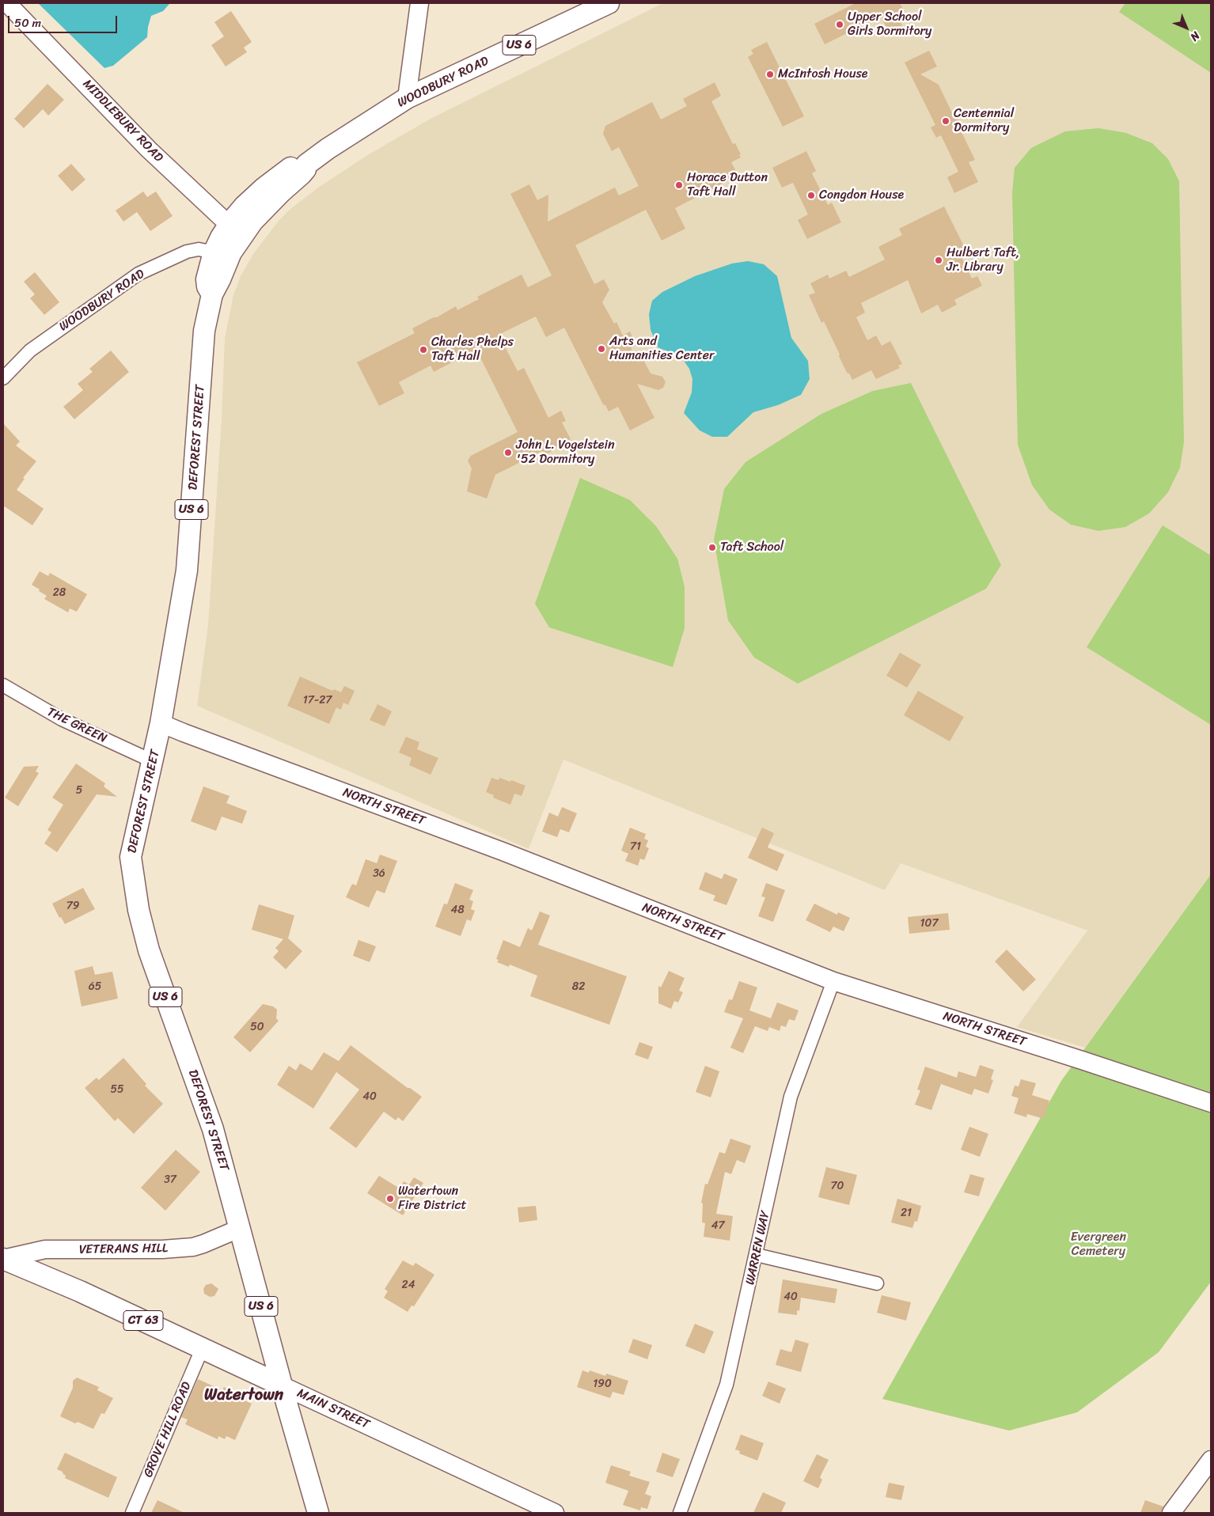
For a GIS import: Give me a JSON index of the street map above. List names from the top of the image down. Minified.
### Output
{"streets":{"main road":["US 6","WOODBURY ROAD","DEFOREST STREET","CT 63","MAIN STREET"],"street":["MIDDLEBURY ROAD","THE GREEN","NORTH STREET","WARREN WAY","VETERANS HILL","GROVE HILL ROAD"]},"crossings":[["US 6","DEFOREST STREET"],["US 6","MAIN STREET"],["WOODBURY ROAD","MIDDLEBURY ROAD"],["WOODBURY ROAD","DEFOREST STREET"],["DEFOREST STREET","THE GREEN"],["DEFOREST STREET","NORTH STREET"],["DEFOREST STREET","VETERANS HILL"],["DEFOREST STREET","MAIN STREET"],["NORTH STREET","WARREN WAY"],["VETERANS HILL","MAIN STREET"],["MAIN STREET","GROVE HILL ROAD"]],"districts":["Watertown"],"parks":["Evergreen Cemetery"],"places":["Upper School Girls Dormitory","McIntosh House","Centennial Dormitory","Horace Dutton Taft Hall","Congdon House","Hulbert Taft, Jr. Library","Arts and Humanities Center","Charles Phelps Taft Hall","John L. Vogelstein '52 Dormitory","Taft School","Watertown Fire District"],"house_numbers":["28","17-27","5","71","36","79","48","107","65","82","50","55","40","37","70","21","47","24","40","190"],"scale_bar":"50 m","north":"bottom right"}
